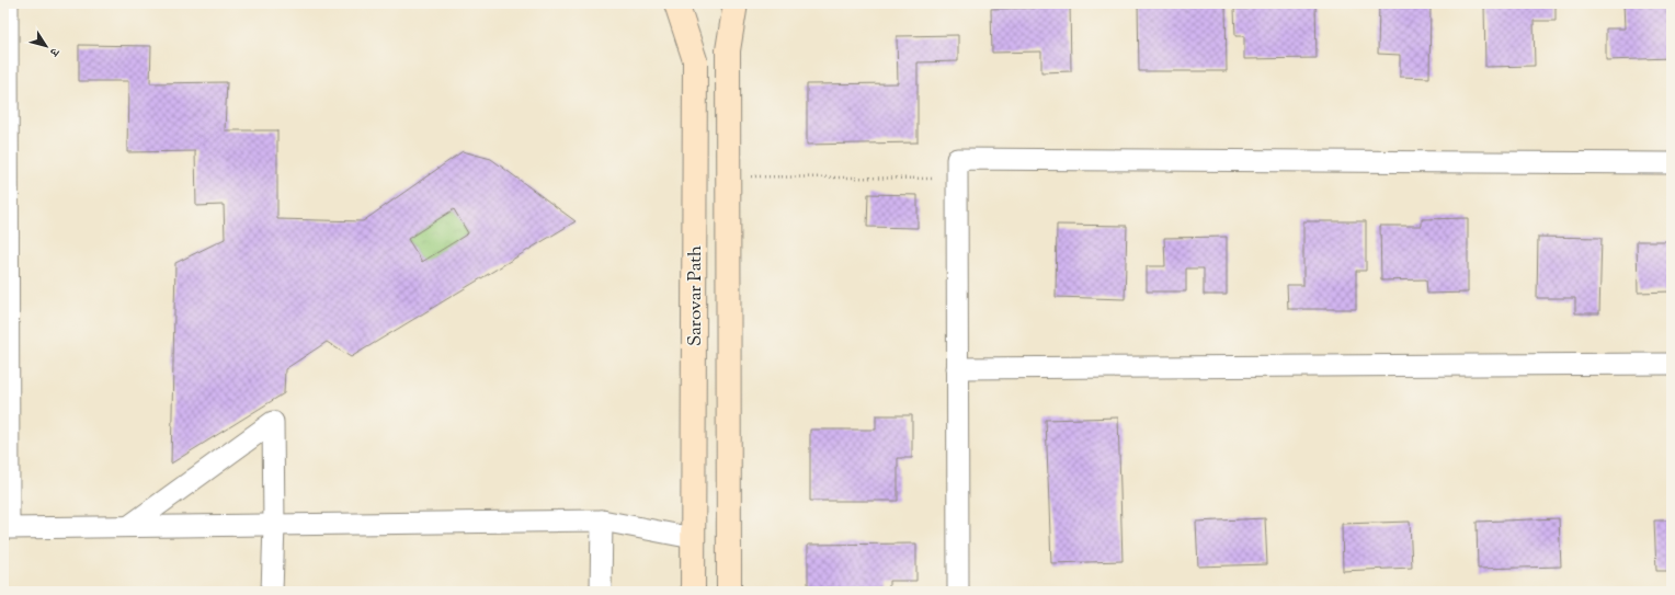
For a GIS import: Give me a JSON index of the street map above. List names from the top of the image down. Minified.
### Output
{"streets":{"main road":["Sarovar Path"]},"north":"bottom right"}
